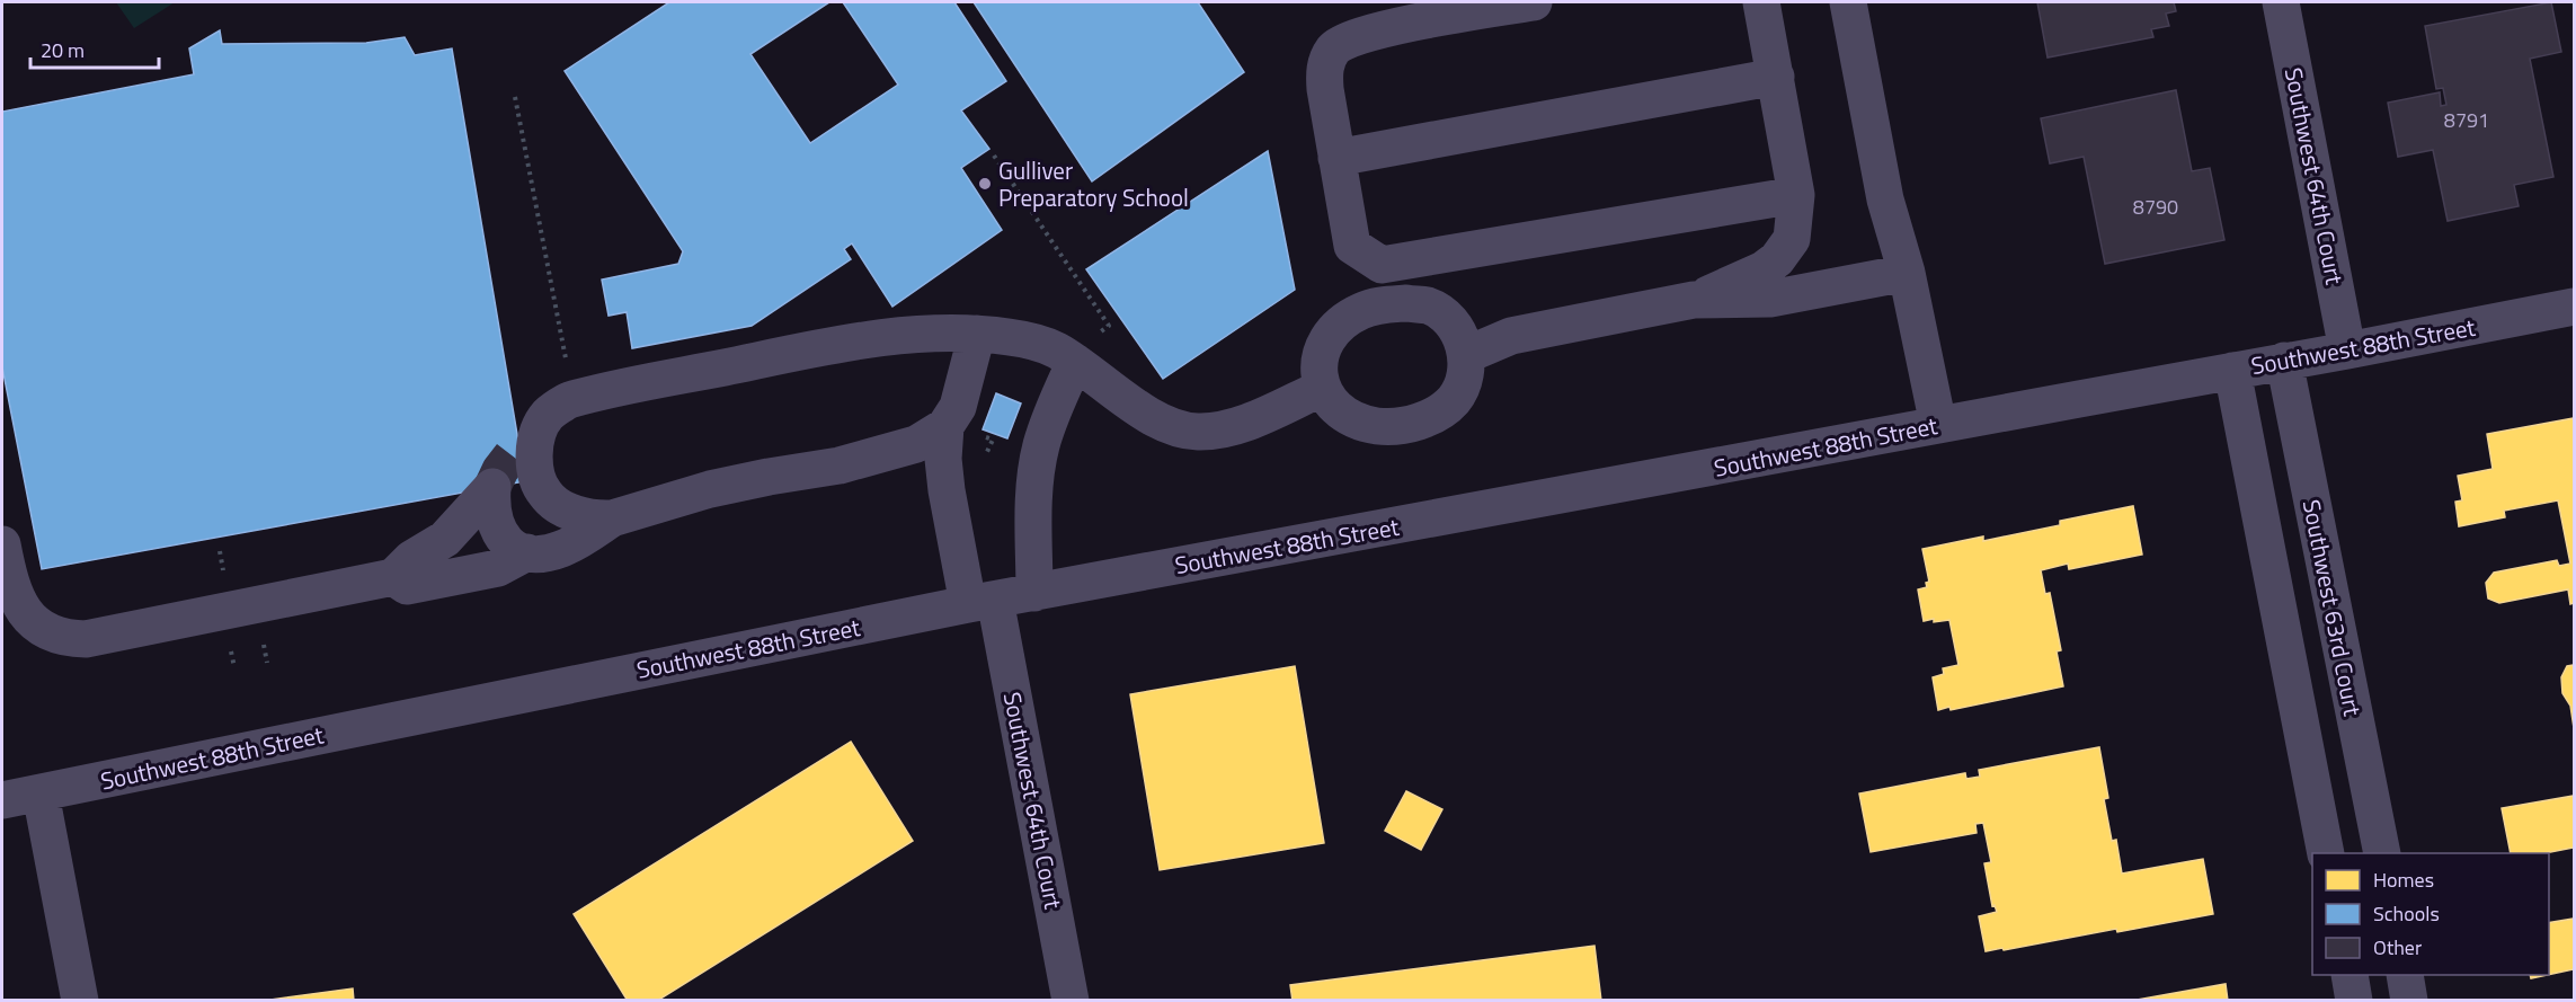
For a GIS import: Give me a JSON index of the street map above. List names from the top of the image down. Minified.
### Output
{"streets":{"street":["Southwest 64th Court","Southwest 88th Street","Southwest 63rd Court"]},"crossings":[["Southwest 64th Court","Southwest 88th Street"],["Southwest 88th Street","Southwest 63rd Court"]],"places":["Gulliver Preparatory School"],"house_numbers":["8791","8790"],"legend":["Homes","Schools","Other"],"scale_bar":"20 m"}
